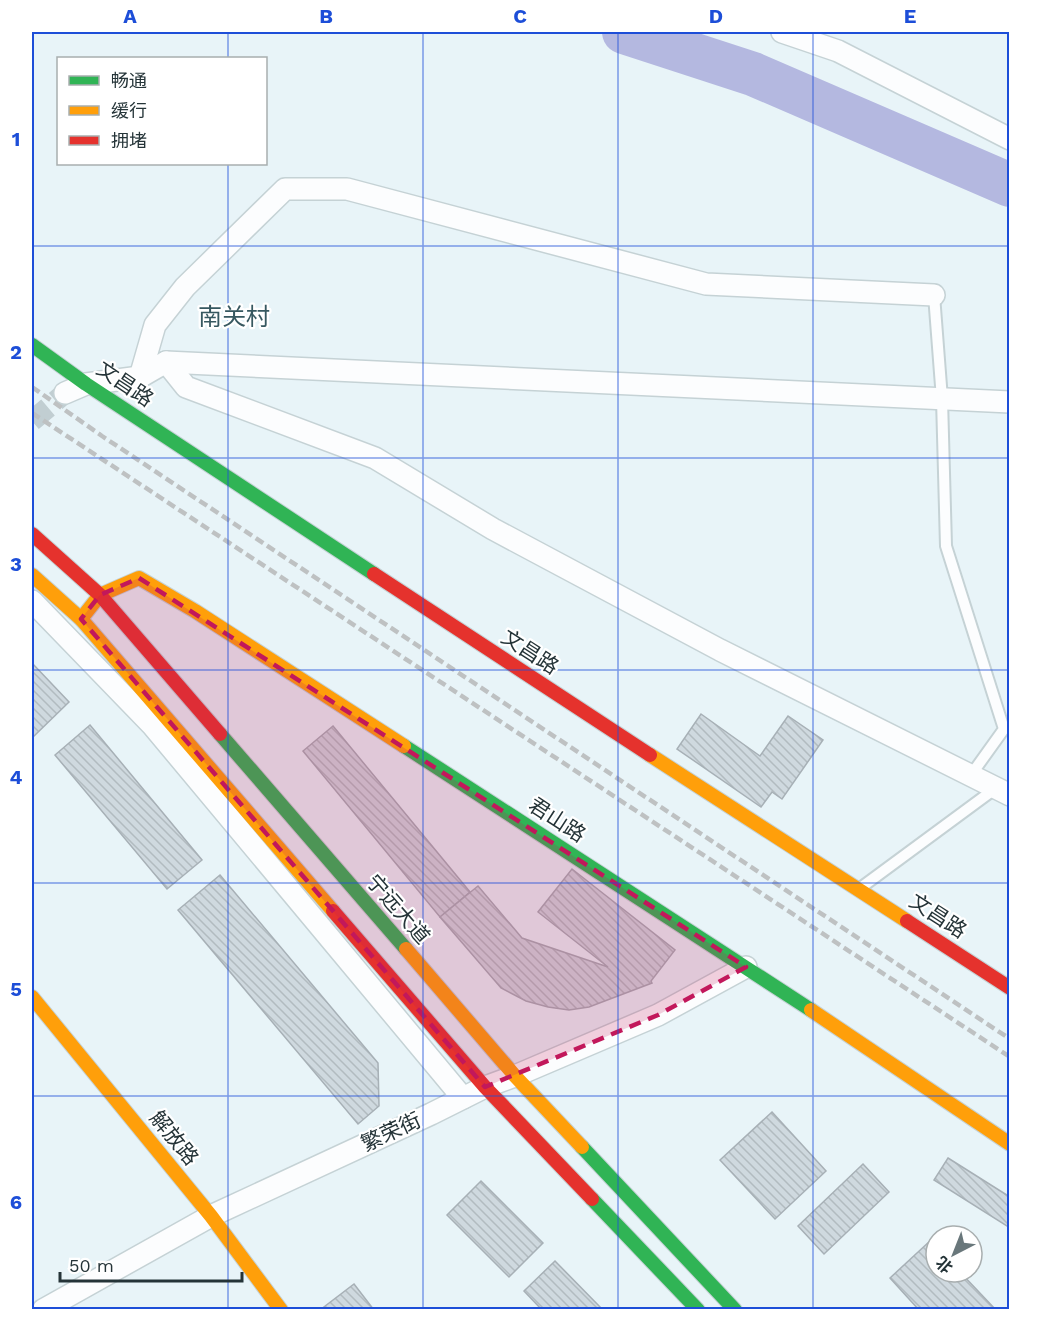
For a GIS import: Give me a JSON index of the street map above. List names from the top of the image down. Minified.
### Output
{"streets":{"street":["文昌路","君山路","宁远大道","繁荣街","解放路"]},"crossings":[["君山路","宁远大道"],["君山路","繁荣街"],["宁远大道","繁荣街"],["繁荣街","解放路"]],"districts":["南关村"],"legend":["畅通","缓行","拥堵"],"scale_bar":"50 m","north":"bottom left","grid":{"columns":["A","B","C","D","E"],"rows":["1","2","3","4","5","6"]}}
